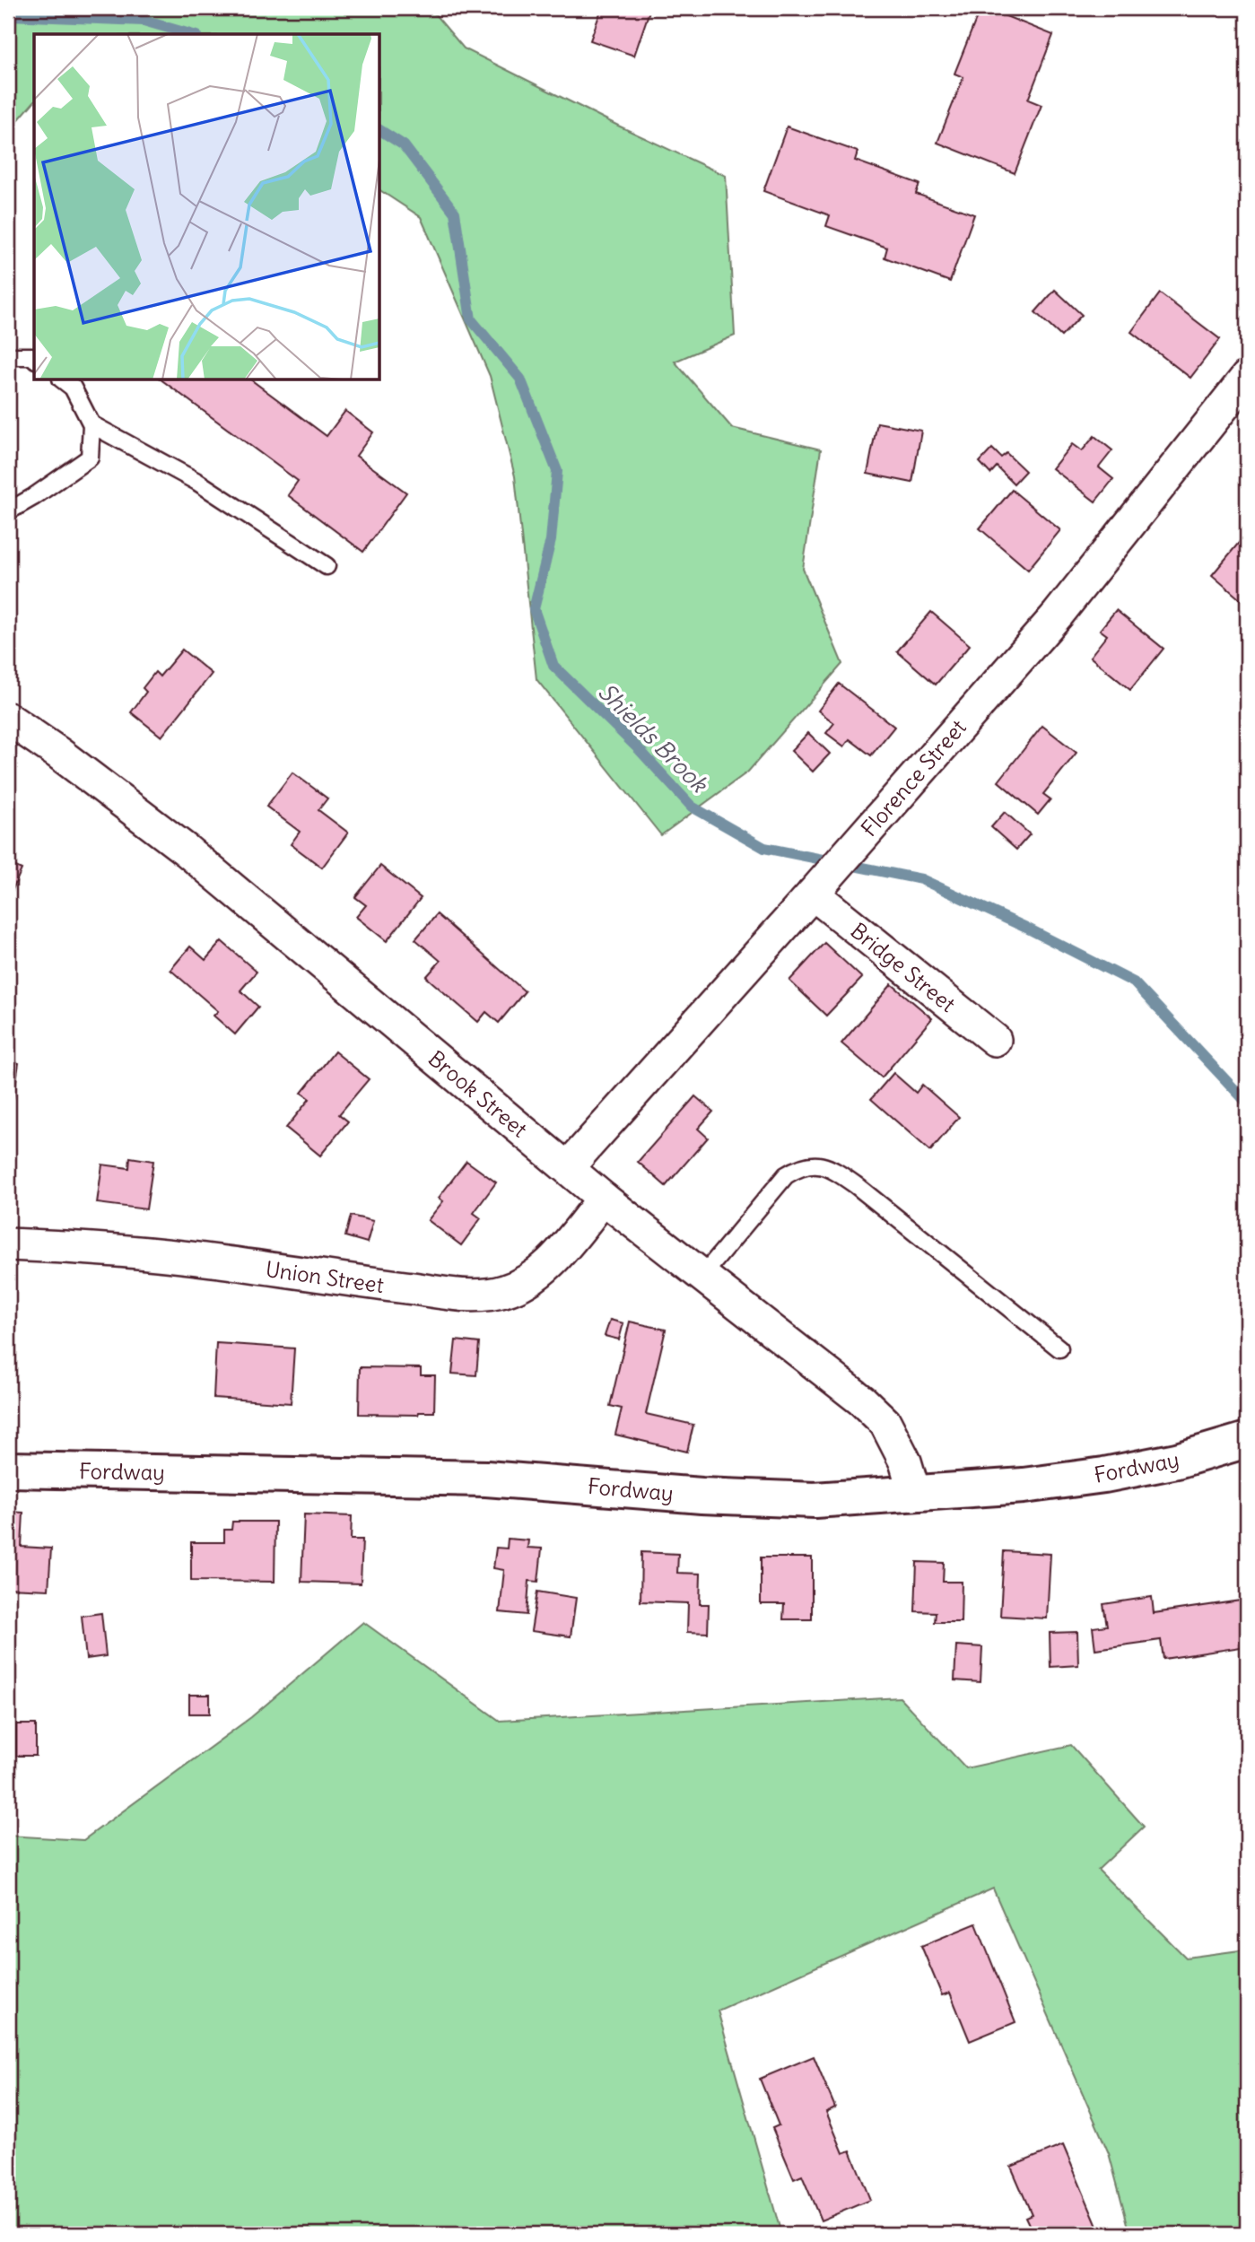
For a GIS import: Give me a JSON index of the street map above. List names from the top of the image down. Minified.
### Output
{"streets":{"street":["Florence Street","Bridge Street","Brook Street","Union Street","Fordway"]},"crossings":[["Florence Street","Bridge Street"],["Florence Street","Brook Street"],["Brook Street","Union Street"],["Brook Street","Fordway"]],"water":["Shields Brook"]}
